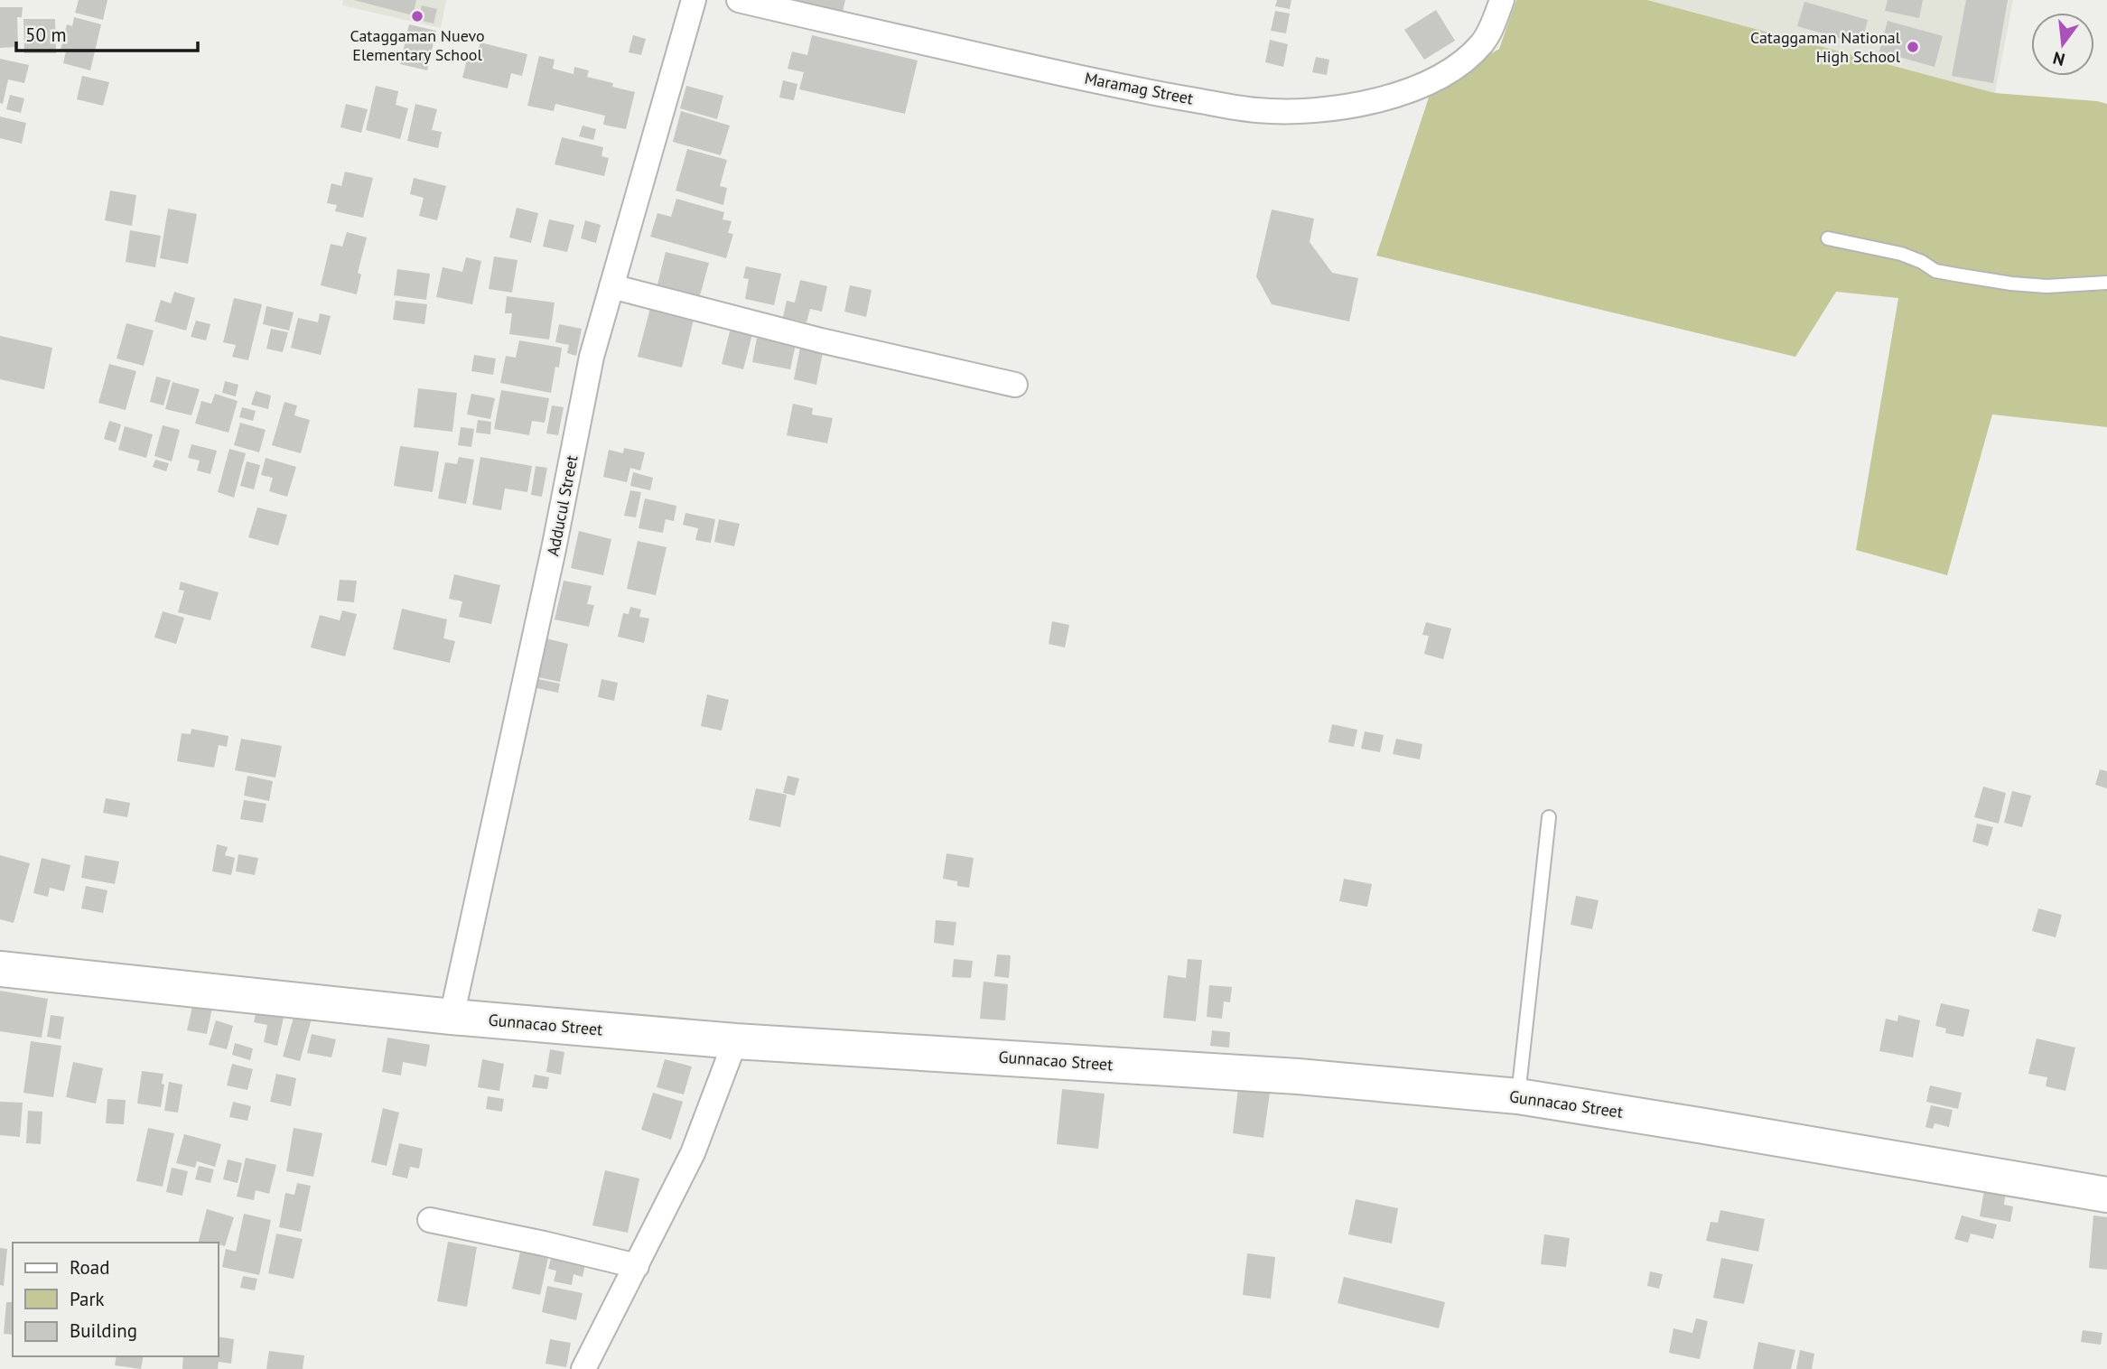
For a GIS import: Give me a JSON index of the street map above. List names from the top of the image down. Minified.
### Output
{"streets":{"street":["Maramag Street","Adducul Street","Gunnacao Street"]},"crossings":[["Adducul Street","Gunnacao Street"]],"places":["Cataggaman Nuevo Elementary School","Cataggaman National High School"],"legend":["Road","Park","Building"],"scale_bar":"50 m","north":"bottom"}
